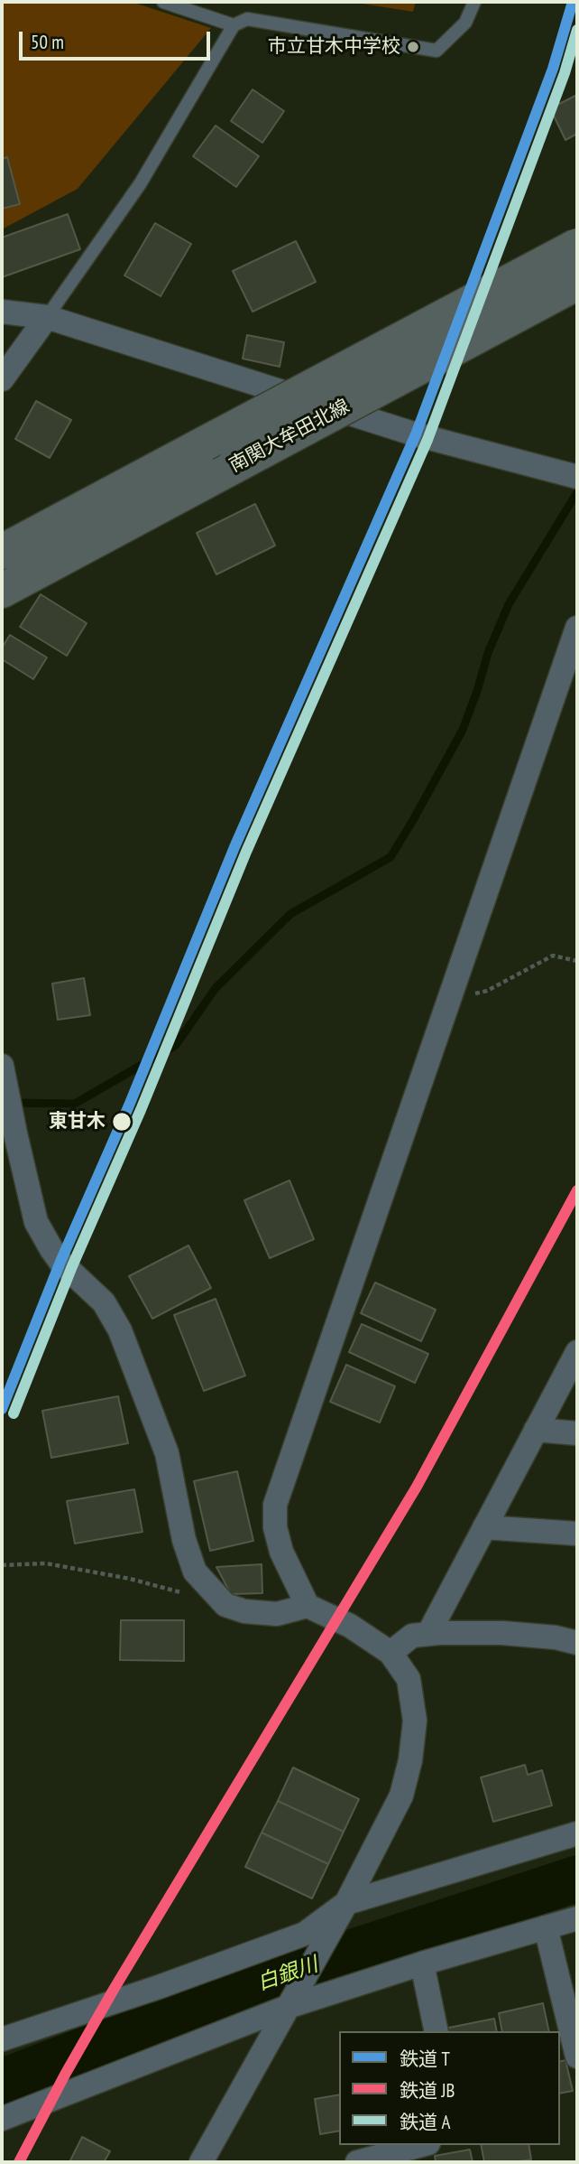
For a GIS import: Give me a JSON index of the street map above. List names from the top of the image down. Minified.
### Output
{"streets":{"main road":["南関大牟田北線"]},"water":["白銀川"],"places":["市立甘木中学校","東甘木"],"lines":["rail line T","rail line A","rail line JB"],"legend":["鉄道 T","鉄道 JB","鉄道 A"],"scale_bar":"50 m"}
